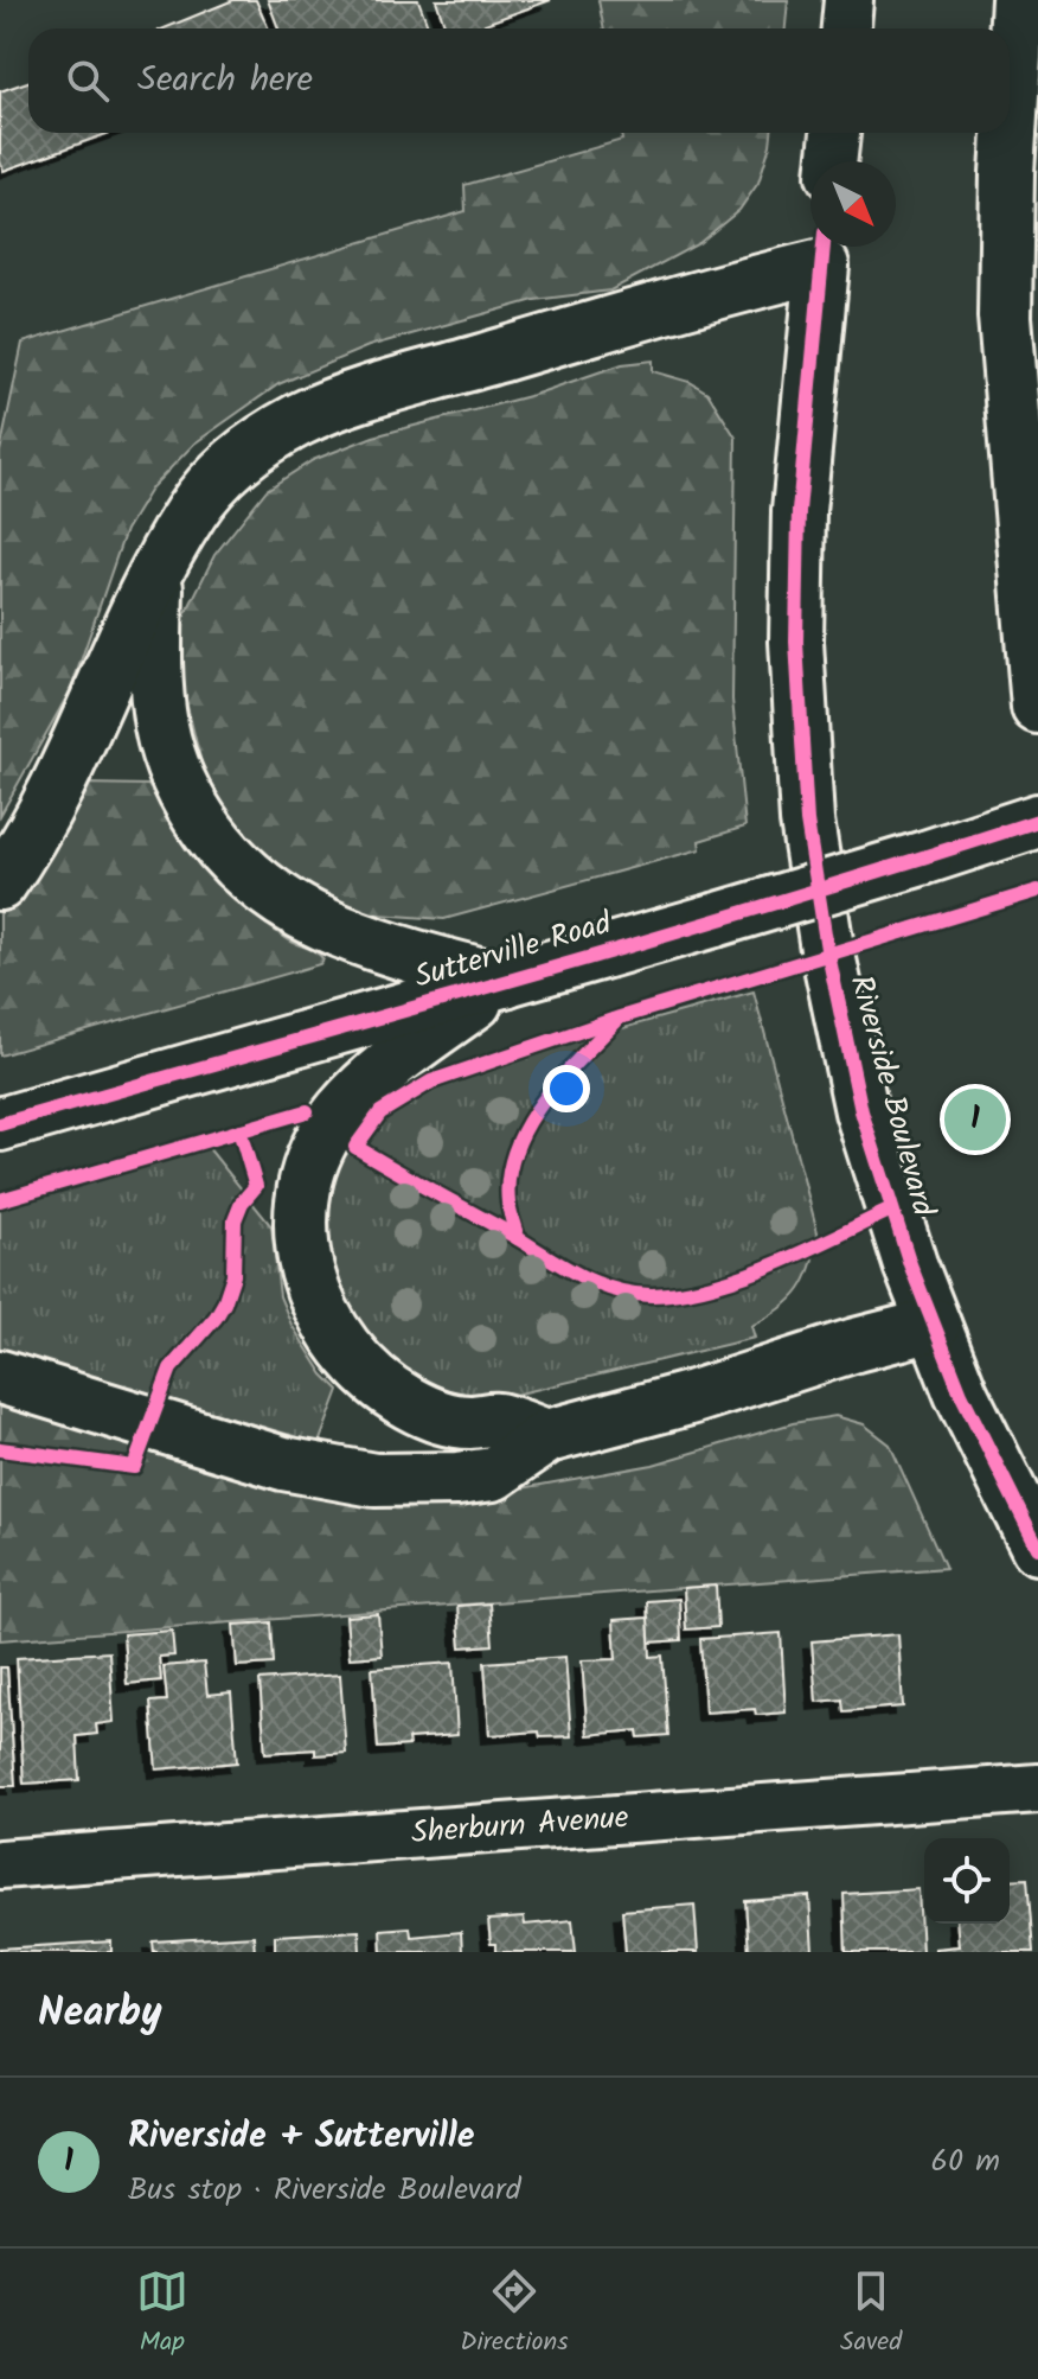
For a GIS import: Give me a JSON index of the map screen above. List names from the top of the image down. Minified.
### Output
{"streets":{"main road":["Sutterville Road","Riverside Boulevard"],"street":["Sherburn Avenue"]},"north":"bottom right","page":{"search":"Search here","pins":"1","heading":"Nearby","list":[{"mark":"1","name":"Riverside + Sutterville","note":"Bus stop · Riverside Boulevard","value":"60 m"}],"nav":["Map","Directions","Saved"]}}
